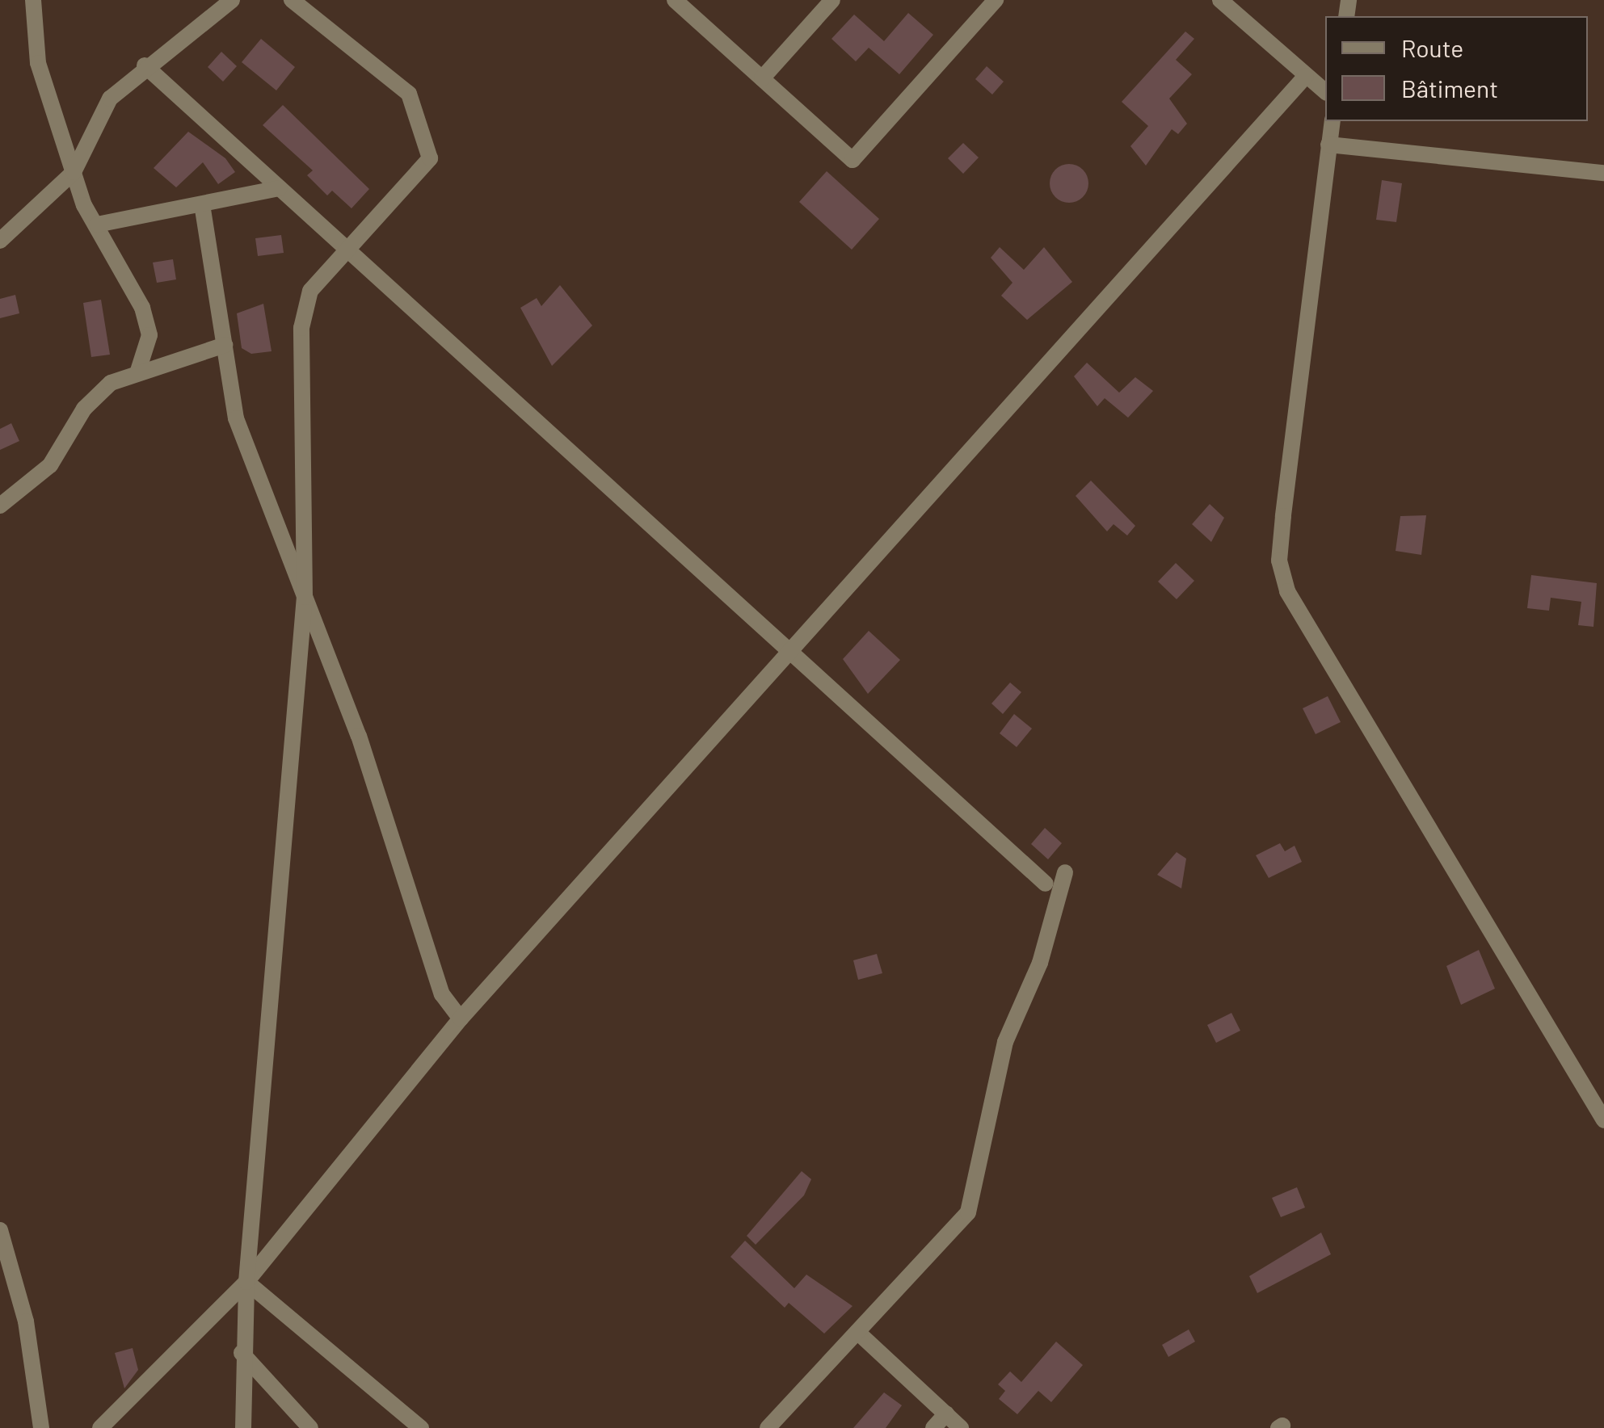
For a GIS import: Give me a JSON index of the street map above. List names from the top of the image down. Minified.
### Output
{"legend":["Route","Bâtiment"]}
